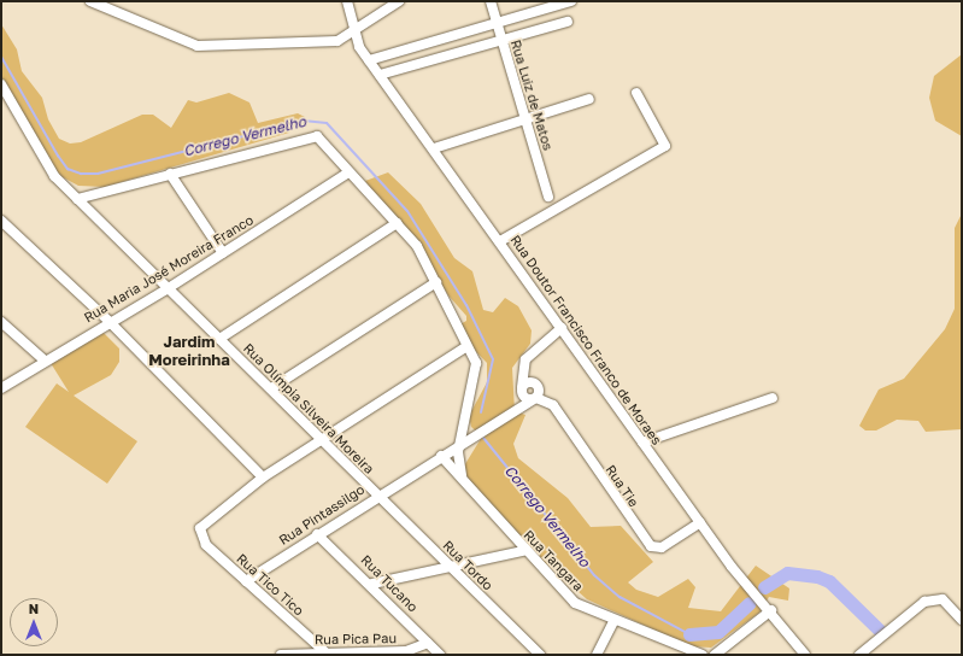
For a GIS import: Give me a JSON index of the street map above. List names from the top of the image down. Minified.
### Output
{"streets":{"street":["Rua Luiz de Matos","Rua Maria José Moreira Franco","Rua Doutor Francisco Franco de Moraes","Rua Olímpia Silveira Moreira","Rua Tie","Rua Pintassilgo","Rua Tangara","Rua Tordo","Rua Tucano","Rua Tico Tico","Rua Pica Pau"]},"crossings":[["Rua Maria José Moreira Franco","Rua Olímpia Silveira Moreira"],["Rua Doutor Francisco Franco de Moraes","Rua Tie"],["Rua Olímpia Silveira Moreira","Rua Pintassilgo"],["Rua Olímpia Silveira Moreira","Rua Tordo"],["Rua Tie","Rua Pintassilgo"],["Rua Pintassilgo","Rua Tangara"],["Rua Pintassilgo","Rua Tordo"],["Rua Pintassilgo","Rua Tucano"],["Rua Pintassilgo","Rua Tico Tico"],["Rua Tucano","Rua Pica Pau"],["Rua Tico Tico","Rua Pica Pau"]],"districts":["Jardim Moreirinha"],"water":["Corrego Vermelho"],"north":"top"}
